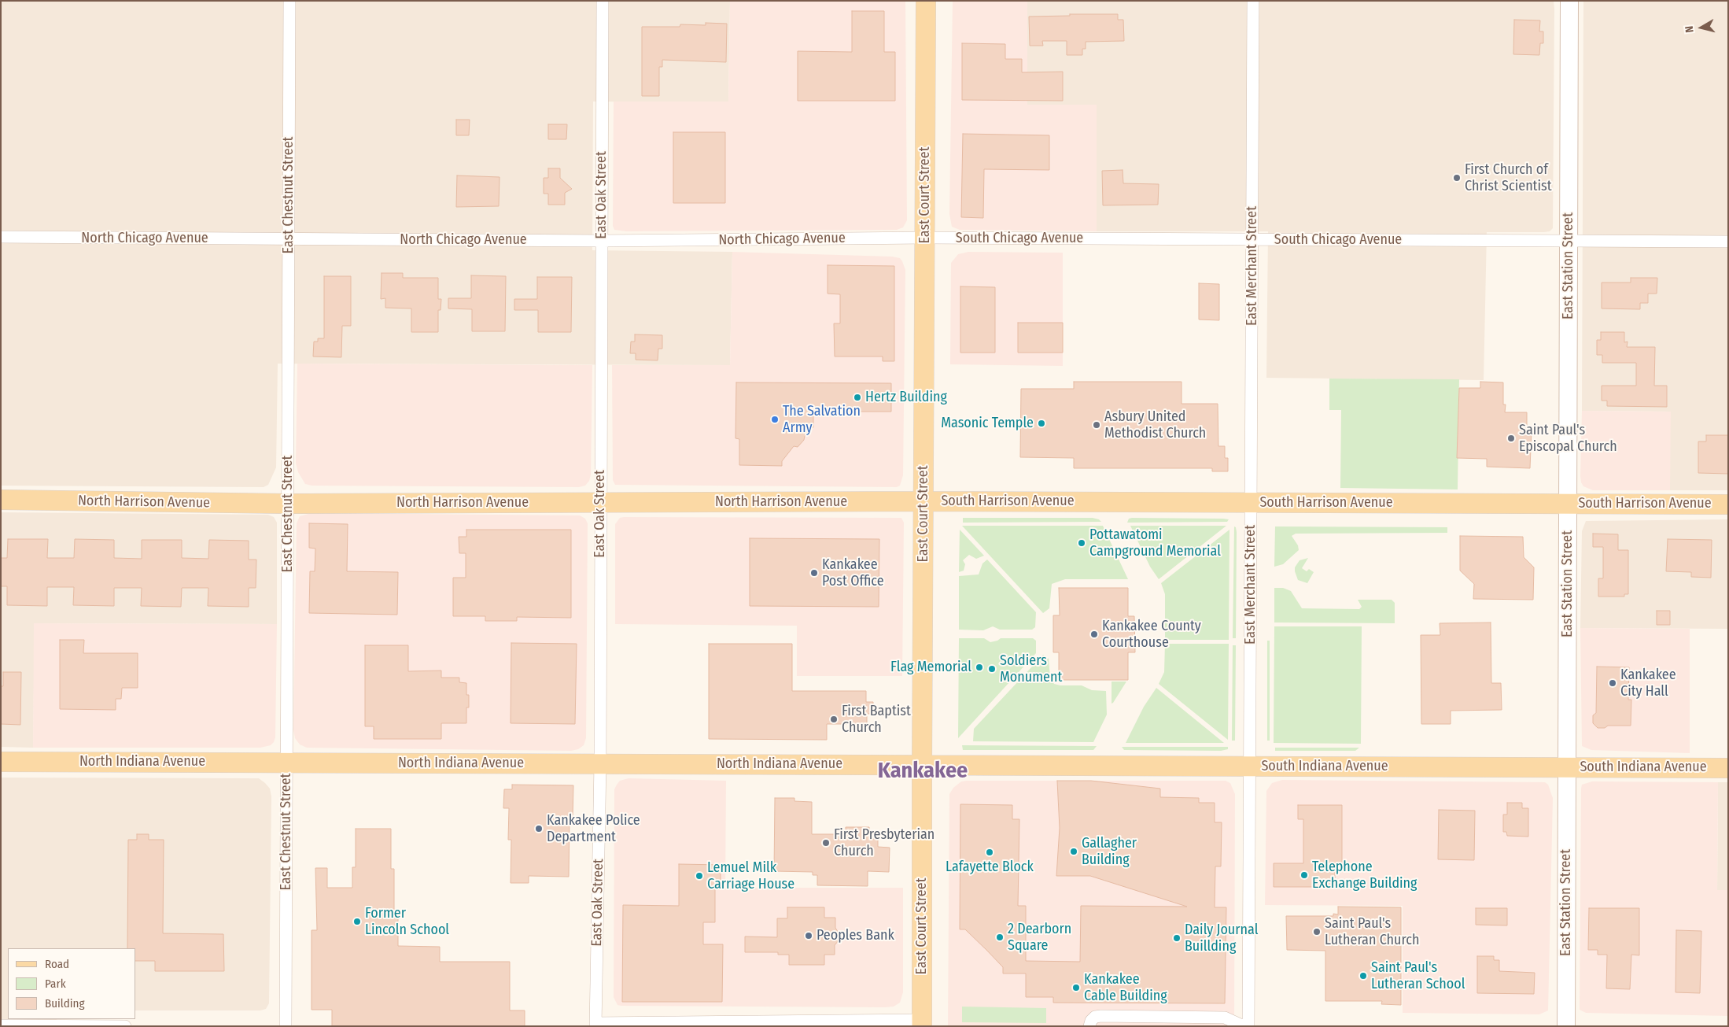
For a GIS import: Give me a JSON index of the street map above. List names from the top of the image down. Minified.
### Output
{"streets":{"main road":["East Court Street","East Station Street","South Harrison Avenue","North Harrison Avenue","North Indiana Avenue","South Indiana Avenue"],"street":["East Chestnut Street","East Oak Street","North Chicago Avenue","South Chicago Avenue","East Merchant Street"]},"crossings":[["East Chestnut Street","North Chicago Avenue"],["East Chestnut Street","North Harrison Avenue"],["East Chestnut Street","North Indiana Avenue"],["East Oak Street","North Chicago Avenue"],["East Oak Street","North Harrison Avenue"],["East Oak Street","North Indiana Avenue"],["East Court Street","North Chicago Avenue"],["East Court Street","South Chicago Avenue"],["East Court Street","South Harrison Avenue"],["East Court Street","North Harrison Avenue"],["East Court Street","North Indiana Avenue"],["East Court Street","South Indiana Avenue"],["North Chicago Avenue","South Chicago Avenue"],["South Chicago Avenue","East Merchant Street"],["South Chicago Avenue","East Station Street"],["East Merchant Street","South Harrison Avenue"],["East Merchant Street","South Indiana Avenue"],["East Station Street","South Harrison Avenue"],["East Station Street","South Indiana Avenue"],["South Harrison Avenue","North Harrison Avenue"],["North Indiana Avenue","South Indiana Avenue"]],"districts":["Kankakee"],"places":["First Church of Christ Scientist","Hertz Building","The Salvation Army","Masonic Temple","Asbury United Methodist Church","Saint Paul's Episcopal Church","Pottawatomi Campground Memorial","Kankakee Post Office","Kankakee County Courthouse","Flag Memorial","Soldiers Monument","Kankakee City Hall","First Baptist Church","Kankakee Police Department","First Presbyterian Church","Gallagher Building","Lafayette Block","Telephone Exchange Building","Lemuel Milk Carriage House","Former Lincoln School","Saint Paul's Lutheran Church","Peoples Bank","2 Dearborn Square","Daily Journal Buillding","Saint Paul's Lutheran School","Kankakee Cable Building"],"legend":["Road","Park","Building"],"north":"left"}
